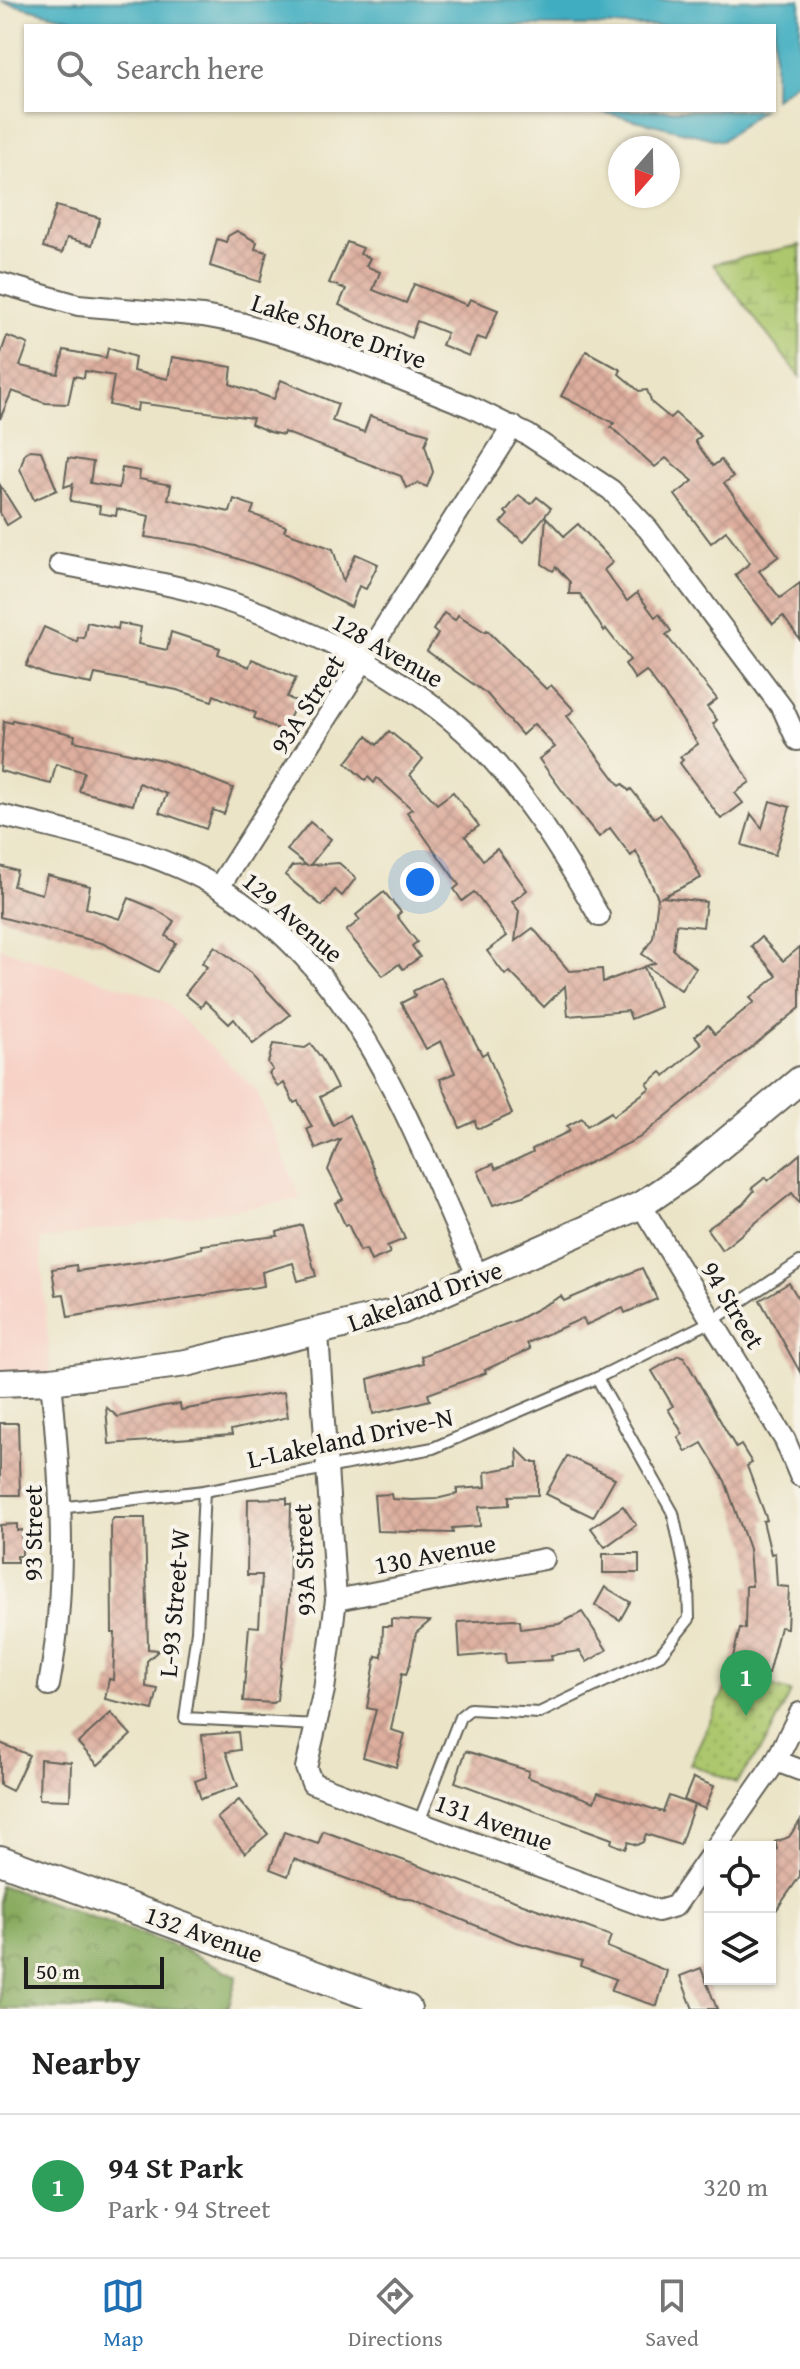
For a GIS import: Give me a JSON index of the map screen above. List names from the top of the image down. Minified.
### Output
{"streets":{"main road":["132 Avenue"],"street":["Lake Shore Drive","128 Avenue","93A Street","129 Avenue","Lakeland Drive","94 Street","93 Street","130 Avenue","131 Avenue"],"lane":["L-Lakeland Drive-N","L-93 Street-W"]},"crossings":[["Lake Shore Drive","93A Street"],["128 Avenue","93A Street"],["93A Street","129 Avenue"],["93A Street","Lakeland Drive"],["93A Street","L-Lakeland Drive-N"],["93A Street","130 Avenue"],["93A Street","L-93 Street-W"],["93A Street","131 Avenue"],["129 Avenue","Lakeland Drive"],["Lakeland Drive","94 Street"],["Lakeland Drive","93 Street"],["94 Street","L-Lakeland Drive-N"],["L-Lakeland Drive-N","93 Street"],["L-Lakeland Drive-N","L-93 Street-W"]],"scale_bar":"50 m","north":"bottom","page":{"search":"Search here","pins":"1","scale":"50 m","heading":"Nearby","list":[{"mark":"1","name":"94 St Park","note":"Park · 94 Street","value":"320 m"}],"nav":["Map","Directions","Saved"]}}
